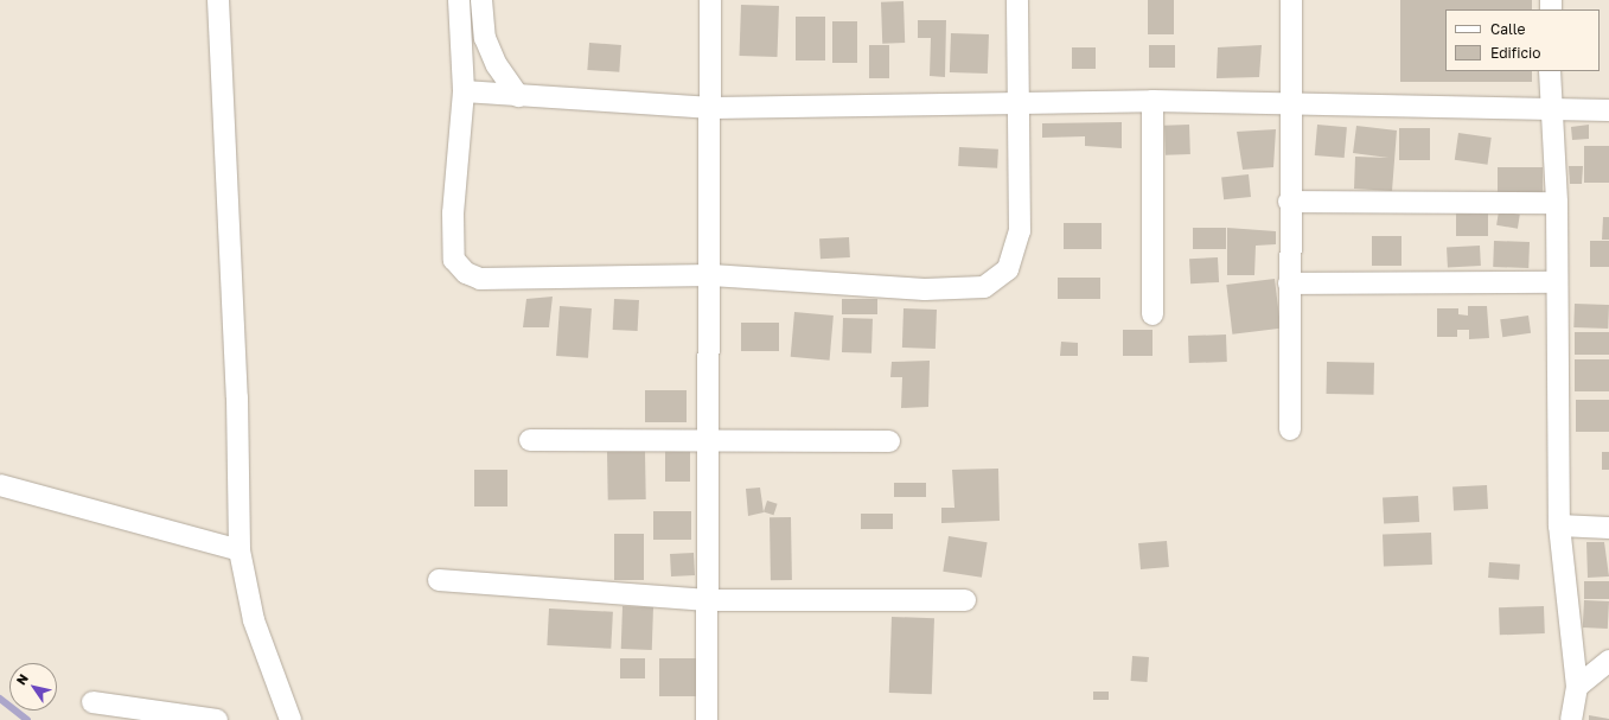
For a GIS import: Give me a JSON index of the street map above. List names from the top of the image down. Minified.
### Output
{"legend":["Calle","Edificio"],"north":"top left"}
